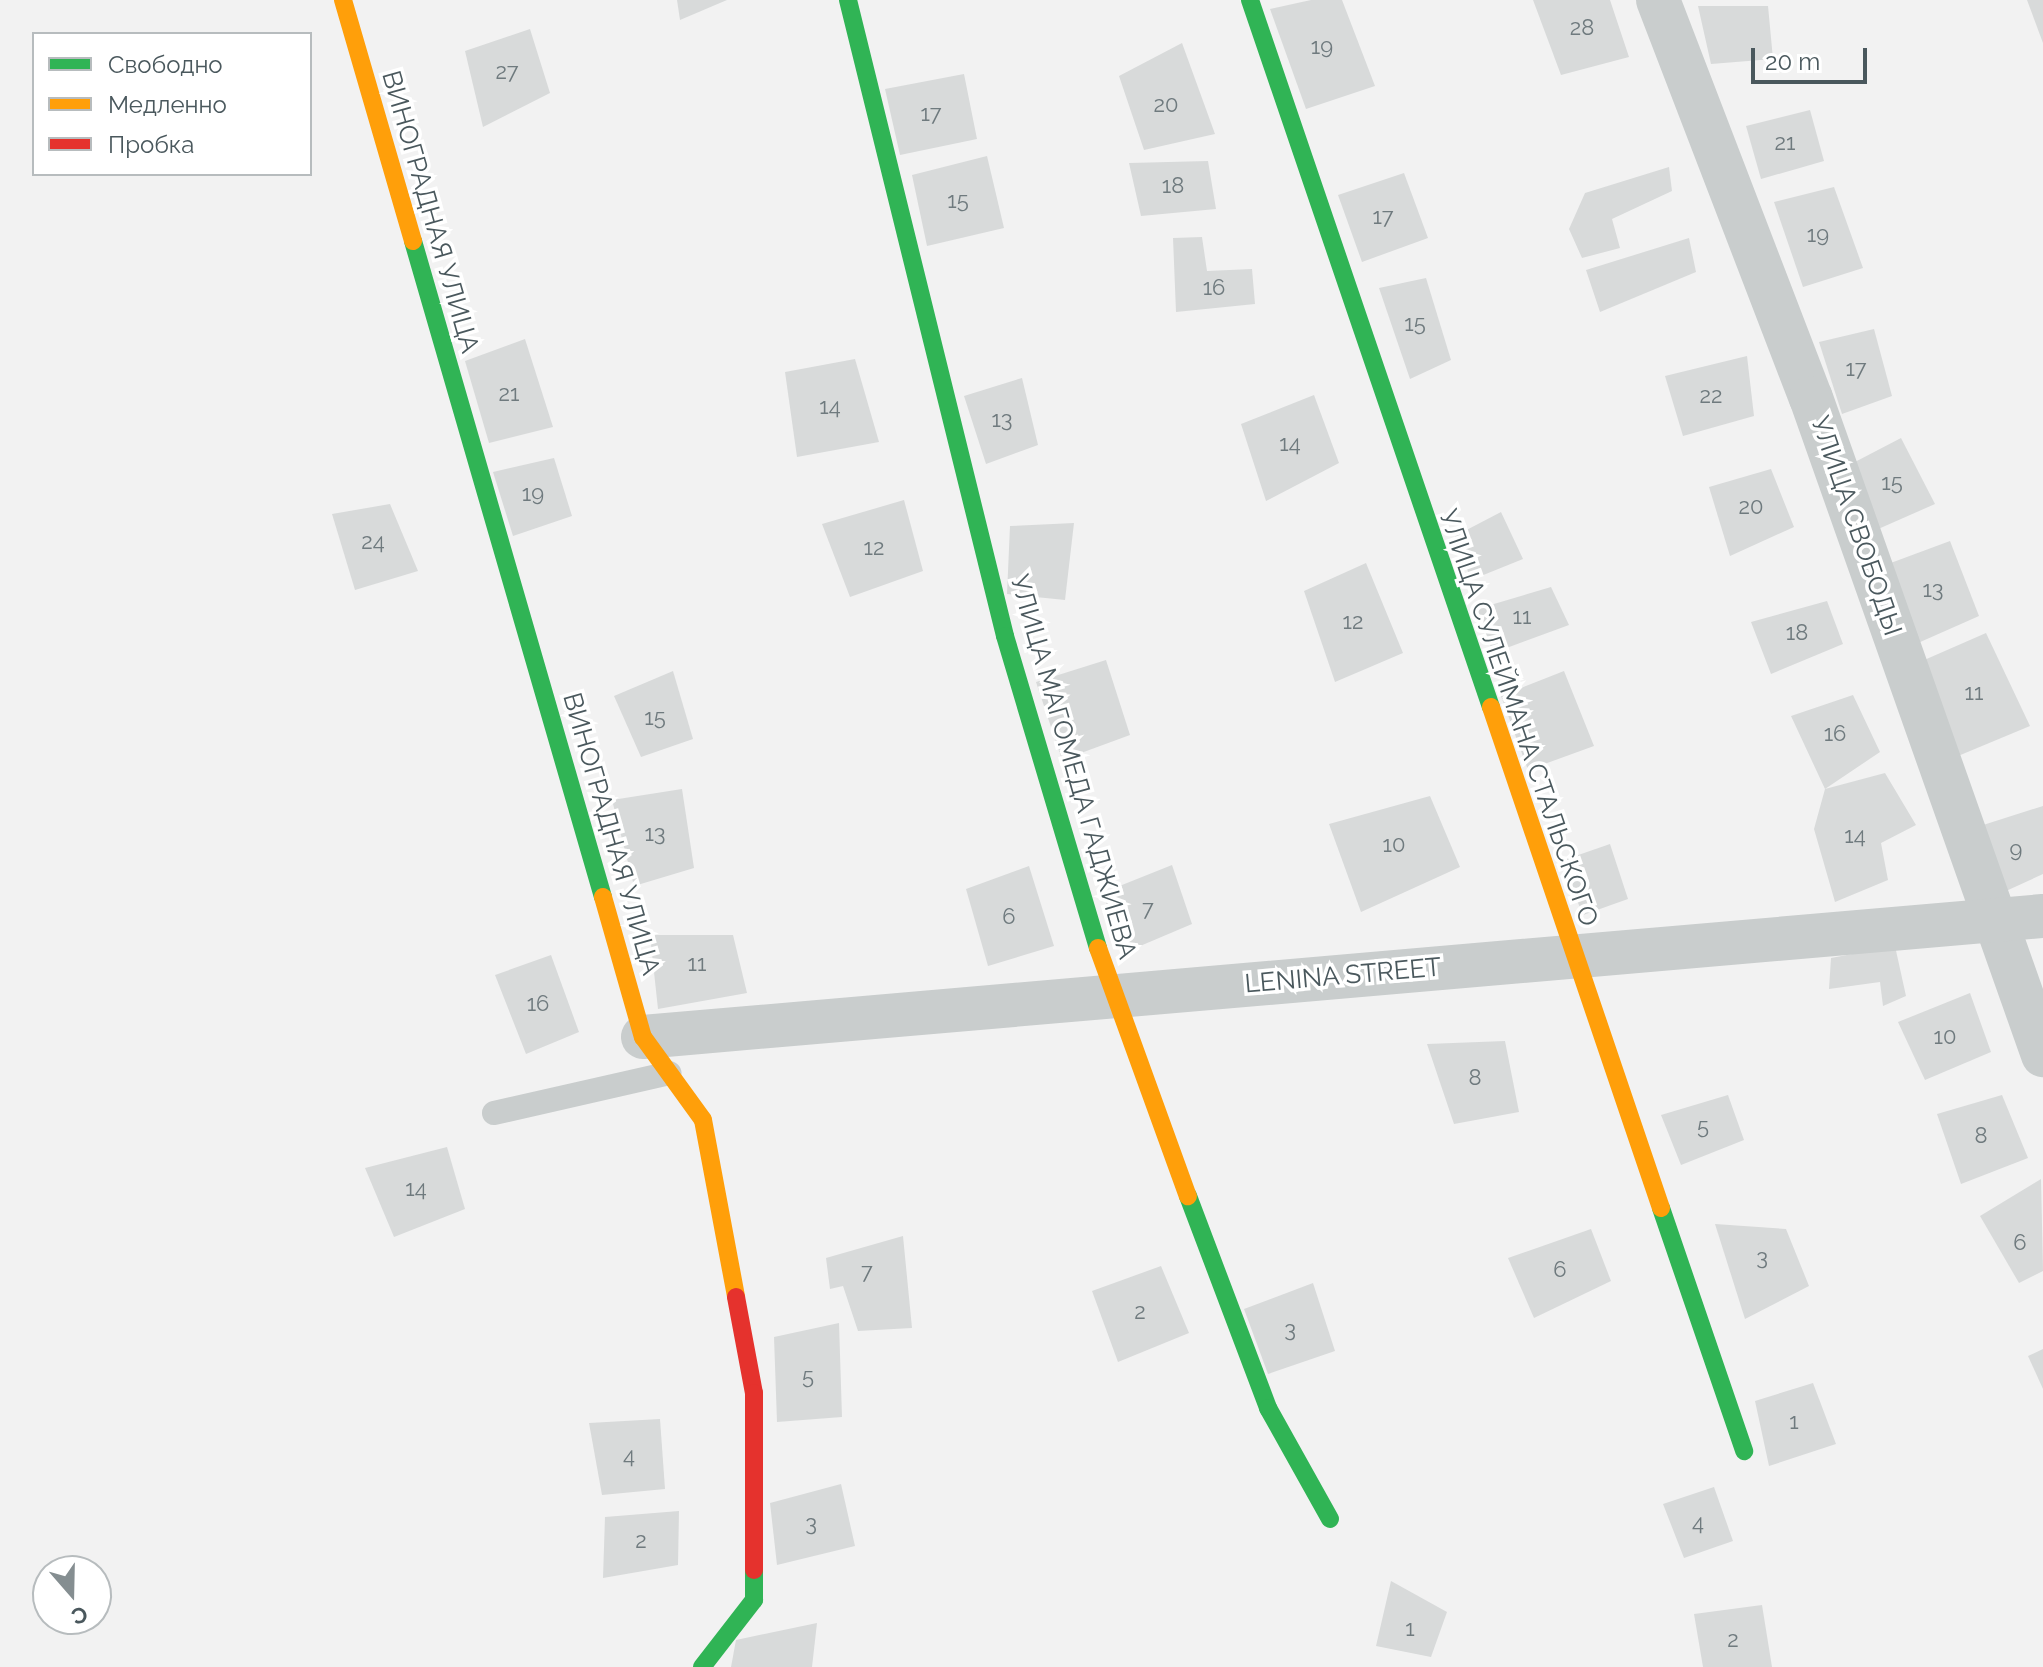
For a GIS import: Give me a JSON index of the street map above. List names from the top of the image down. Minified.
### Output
{"streets":{"street":["ВИНОГРАДНАЯ УЛИЦА","УЛИЦА СВОБОДЫ","УЛИЦА СУЛЕЙМАНА СТАЛЬСКОГО","УЛИЦА МАГОМЕДА ГАДЖИЕВА","LENINA STREET"]},"crossings":[["ВИНОГРАДНАЯ УЛИЦА","LENINA STREET"],["УЛИЦА СВОБОДЫ","LENINA STREET"],["УЛИЦА СУЛЕЙМАНА СТАЛЬСКОГО","LENINA STREET"],["УЛИЦА МАГОМЕДА ГАДЖИЕВА","LENINA STREET"]],"house_numbers":["28","19","27","20","17","21","18","15","17","19","16","15","17","21","22","14","13","14","15","19","20","24","12","13","11","12","18","11","15","16","13","14","10","9","7","6","11","16","10","8","5","8","14","6","3","6","7","2","3","5","1","4","4","3","2","1","2"],"legend":["Свободно","Медленно","Пробка"],"scale_bar":"20 m","north":"bottom"}
